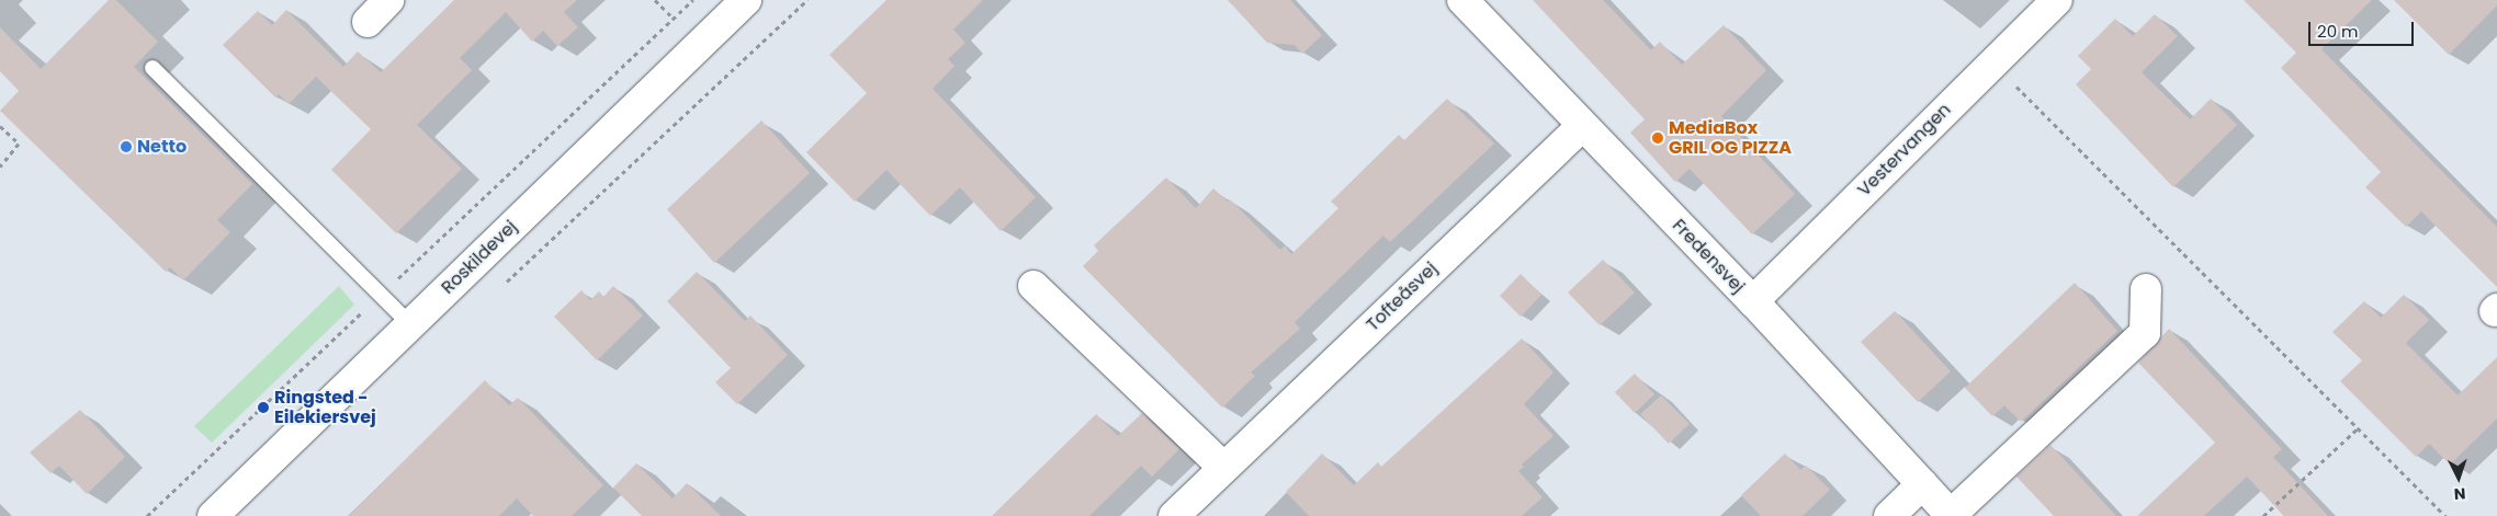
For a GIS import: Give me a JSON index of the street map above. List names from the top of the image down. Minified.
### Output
{"streets":{"street":["Vestervangen","Fredensvej","Roskildevej","Tofteåsvej"]},"crossings":[["Vestervangen","Fredensvej"],["Fredensvej","Tofteåsvej"]],"places":["MediaBox GRIL OG PIZZA","Netto","Ringsted - Eilekiersvej"],"scale_bar":"20 m","north":"bottom"}
